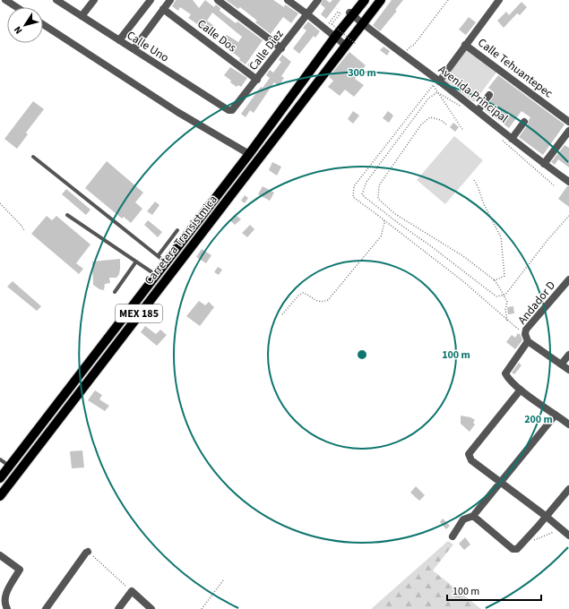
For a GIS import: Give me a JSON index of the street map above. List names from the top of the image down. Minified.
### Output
{"streets":{"main road":["Carretera Transistmica","MEX 185"],"street":["Calle Dos","Calle Uno","Calle Diez","Calle Tehuantepec","Avenida Principal","Andador D"]},"crossings":[["Calle Dos","Calle Diez"],["Calle Uno","Calle Diez"],["Avenida Principal","Carretera Transistmica"]],"scale_bar":"100 m","north":"bottom left","rings":["300 m","100 m","200 m"]}
